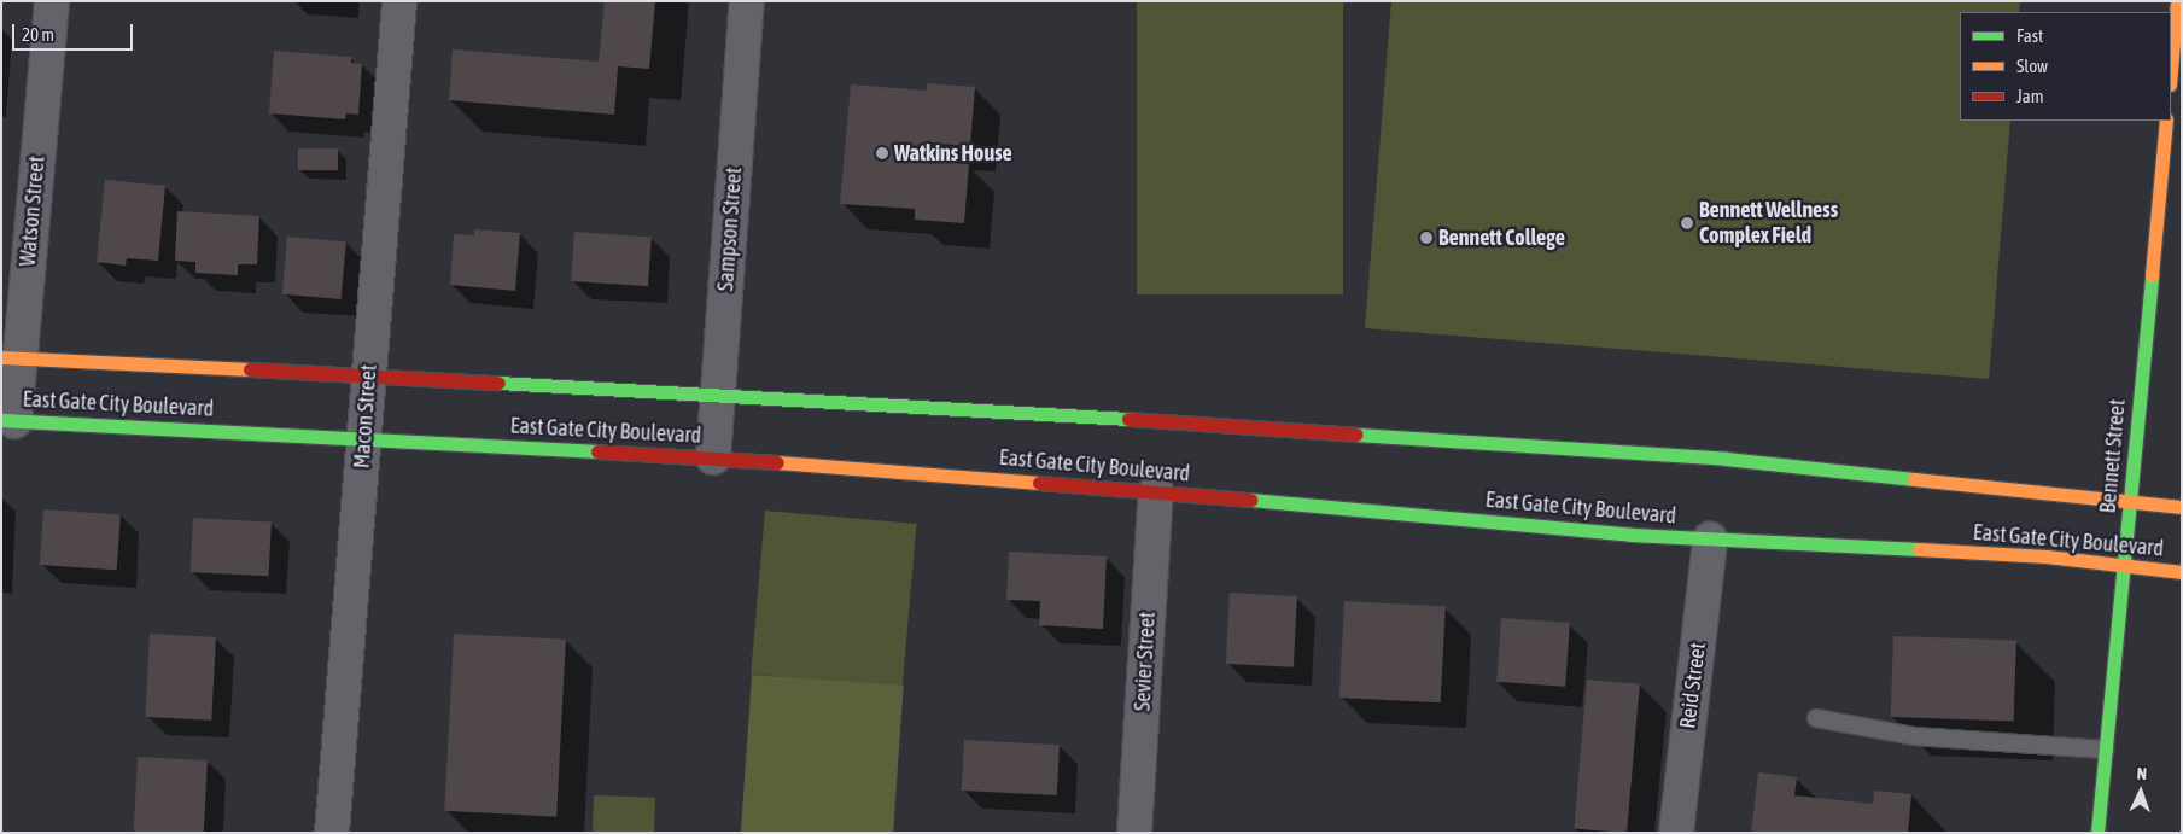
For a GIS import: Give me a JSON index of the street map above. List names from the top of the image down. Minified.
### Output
{"streets":{"main road":["East Gate City Boulevard","Bennett Street"],"street":["Watson Street","Sampson Street","Macon Street","Sevier Street","Reid Street"]},"crossings":[["Watson Street","East Gate City Boulevard"],["Sampson Street","East Gate City Boulevard"],["East Gate City Boulevard","Macon Street"],["East Gate City Boulevard","Bennett Street"],["East Gate City Boulevard","Sevier Street"],["East Gate City Boulevard","Reid Street"]],"places":["Watkins House","Bennett Wellness Complex Field","Bennett College"],"legend":["Fast","Slow","Jam"],"scale_bar":"20 m","north":"top"}
